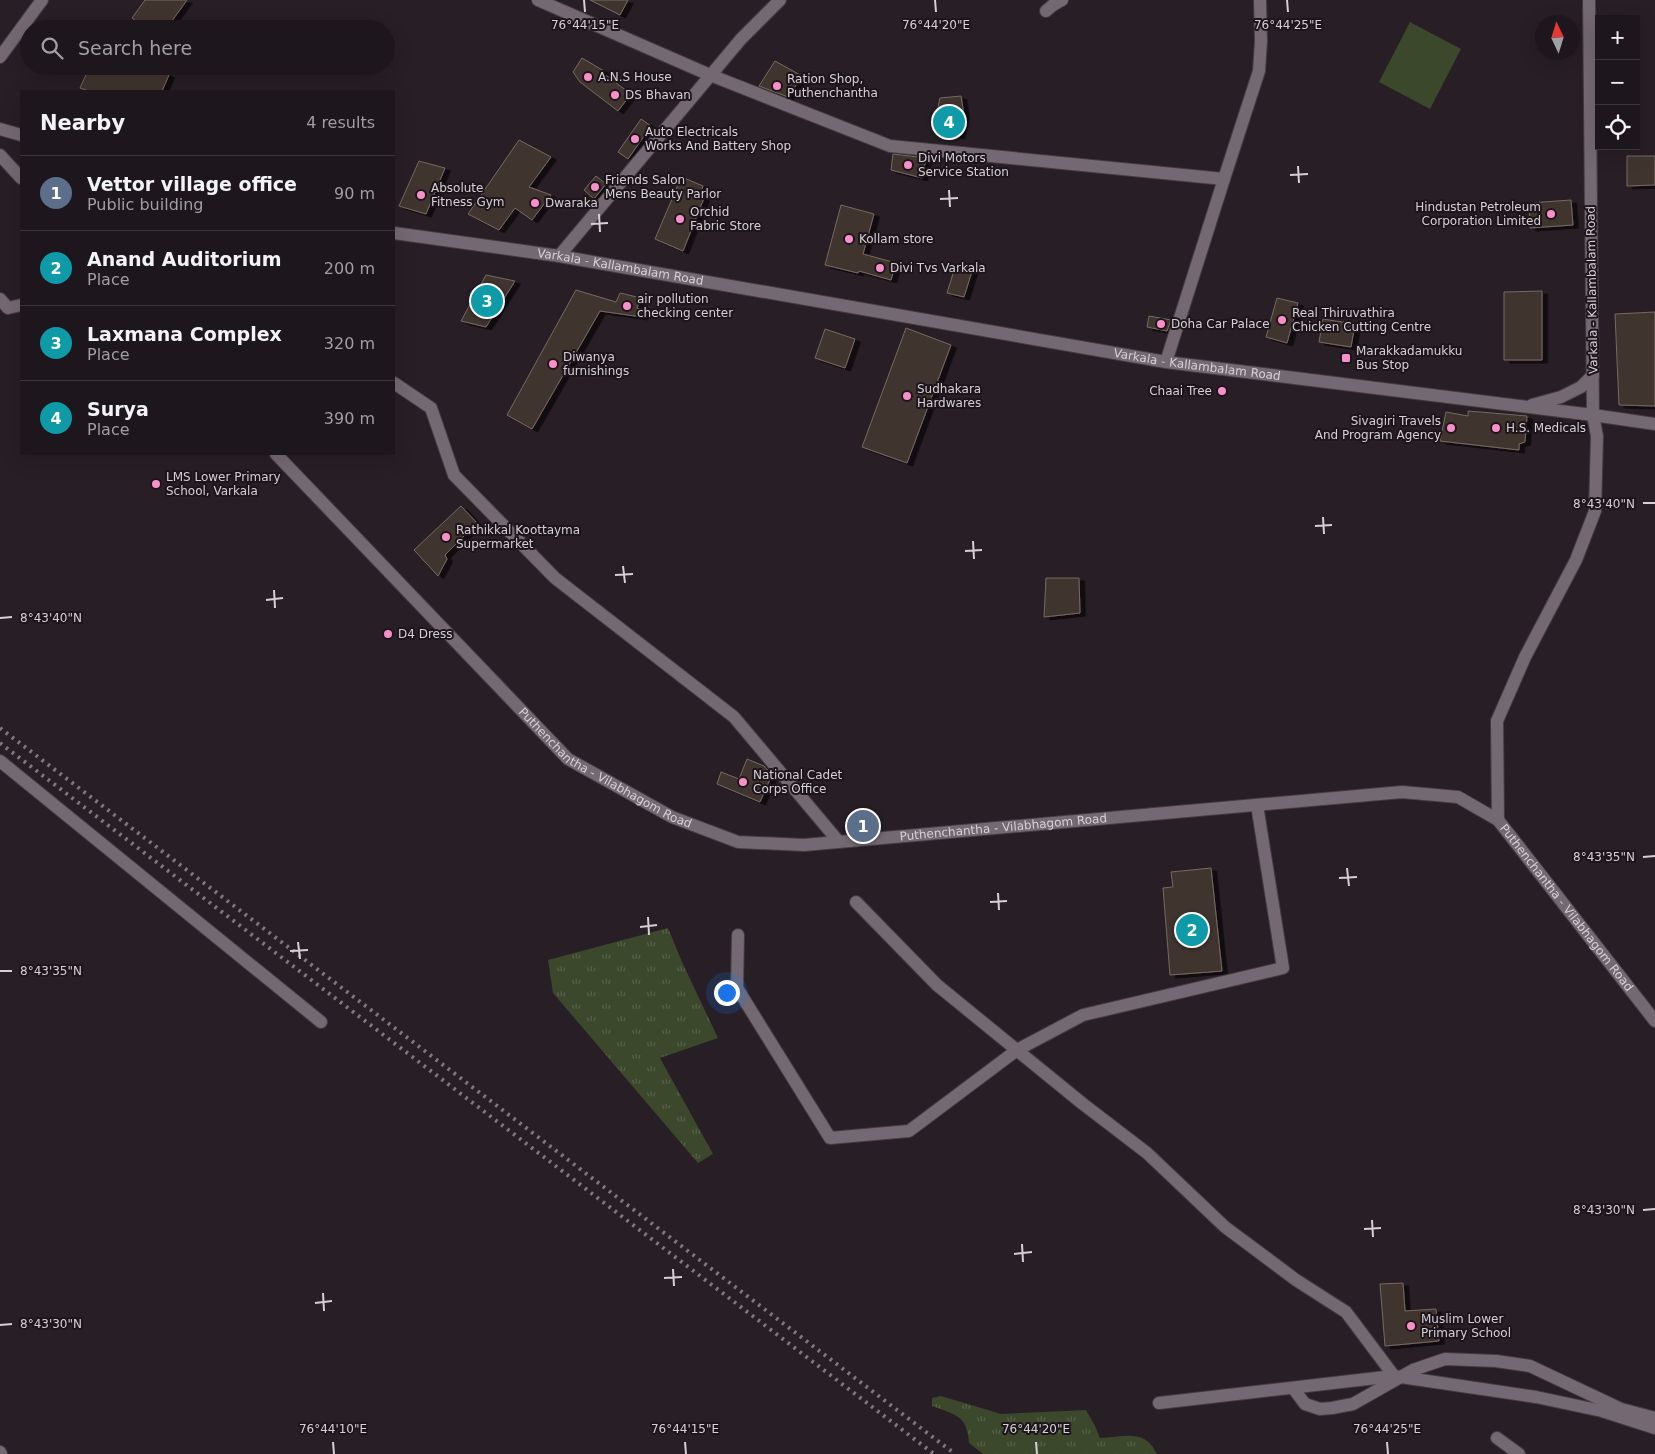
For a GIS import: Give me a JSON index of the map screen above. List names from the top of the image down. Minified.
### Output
{"streets":{"street":["Varkala - Kallambalam Road","Puthenchantha - Vilabhagom Road"]},"places":{"other":["A.N.S House","Ration Shop, Puthenchantha","DS Bhavan","Auto Electricals Works And Battery Shop","Divi Motors Service Station","Friends Salon Mens Beauty Parlor","Absolute Fitness Gym","Dwaraka","Hindustan Petroleum Corporation Limited","Orchid Fabric Store","Kollam store","Divi Tvs Varkala","air pollution checking center","Real Thiruvathira Chicken Cutting Centre","Doha Car Palace","Diwanya furnishings","Chaai Tree","Sudhakara Hardwares","Sivagiri Travels And Program Agency","H.S. Medicals","LMS Lower Primary School, Varkala","Rathikkal Koottayma Supermarket","D4 Dress","National Cadet Corps Office","Muslim Lower Primary School"],"transit":["Marakkadamukku Bus Stop"]},"north":"top","page":{"map_buttons":["+","−"],"search":"Search here","heading":["Nearby","4 results"],"pins":["4","3","1","2"],"list":[{"mark":"1","name":"Vettor village office","note":"Public building","value":"90 m"},{"mark":"2","name":"Anand Auditorium","note":"Place","value":"200 m"},{"mark":"3","name":"Laxmana Complex","note":"Place","value":"320 m"},{"mark":"4","name":"Surya","note":"Place","value":"390 m"}]},"coordinates":["76°44'15\"E","76°44'20\"E","76°44'25\"E","8°43'40\"N","8°43'35\"N","8°43'30\"N","76°44'10\"E"]}
